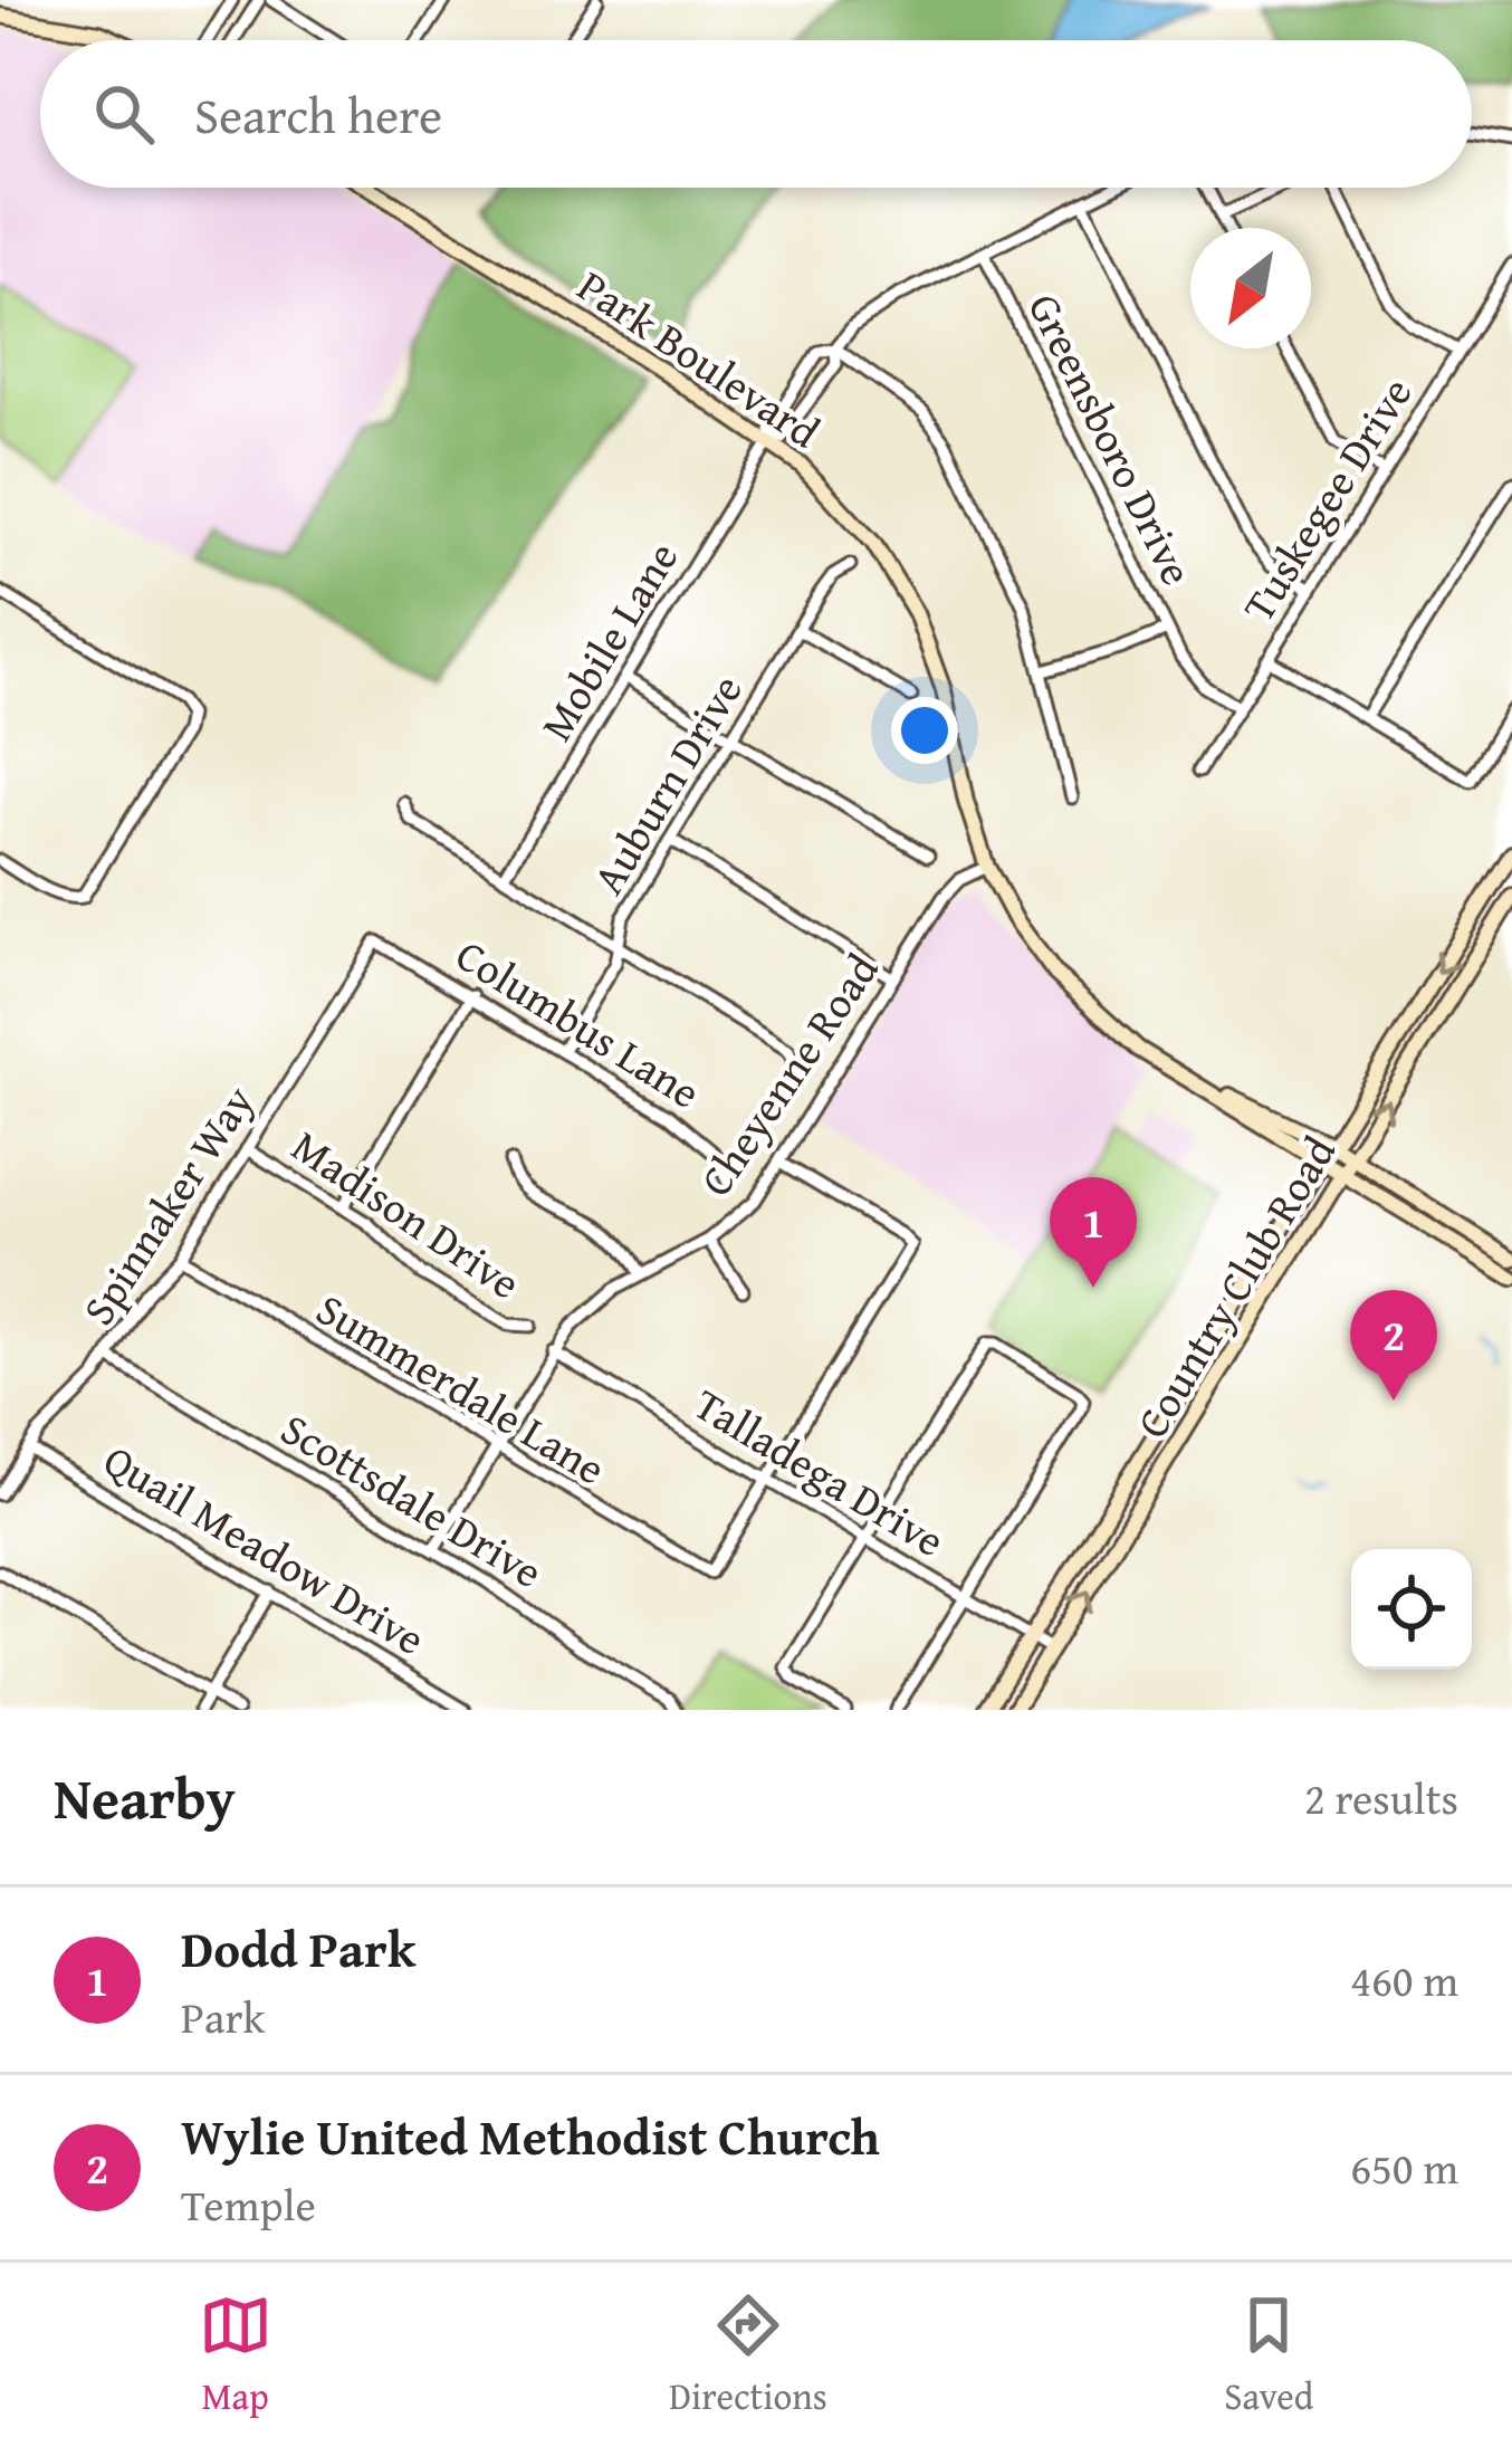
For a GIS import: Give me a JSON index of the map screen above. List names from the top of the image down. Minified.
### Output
{"streets":{"main road":["Park Boulevard","Country Club Road"],"street":["Greensboro Drive","Tuskegee Drive","Mobile Lane","Auburn Drive","Columbus Lane","Cheyenne Road","Spinnaker Way","Madison Drive","Summerdale Lane","Talladega Drive","Scottsdale Drive","Quail Meadow Drive"]},"crossings":[["Park Boulevard","Mobile Lane"],["Park Boulevard","Cheyenne Road"],["Park Boulevard","Country Club Road"],["Greensboro Drive","Tuskegee Drive"],["Auburn Drive","Columbus Lane"],["Columbus Lane","Spinnaker Way"],["Cheyenne Road","Summerdale Lane"],["Cheyenne Road","Talladega Drive"],["Cheyenne Road","Scottsdale Drive"],["Spinnaker Way","Madison Drive"],["Spinnaker Way","Summerdale Lane"],["Spinnaker Way","Scottsdale Drive"],["Spinnaker Way","Quail Meadow Drive"],["Country Club Road","Talladega Drive"],["Summerdale Lane","Talladega Drive"]],"north":"bottom left","page":{"search":"Search here","pins":["1","2"],"heading":["Nearby","2 results"],"list":[{"mark":"1","name":"Dodd Park","note":"Park","value":"460 m"},{"mark":"2","name":"Wylie United Methodist Church","note":"Temple","value":"650 m"}],"nav":["Map","Directions","Saved"]}}
